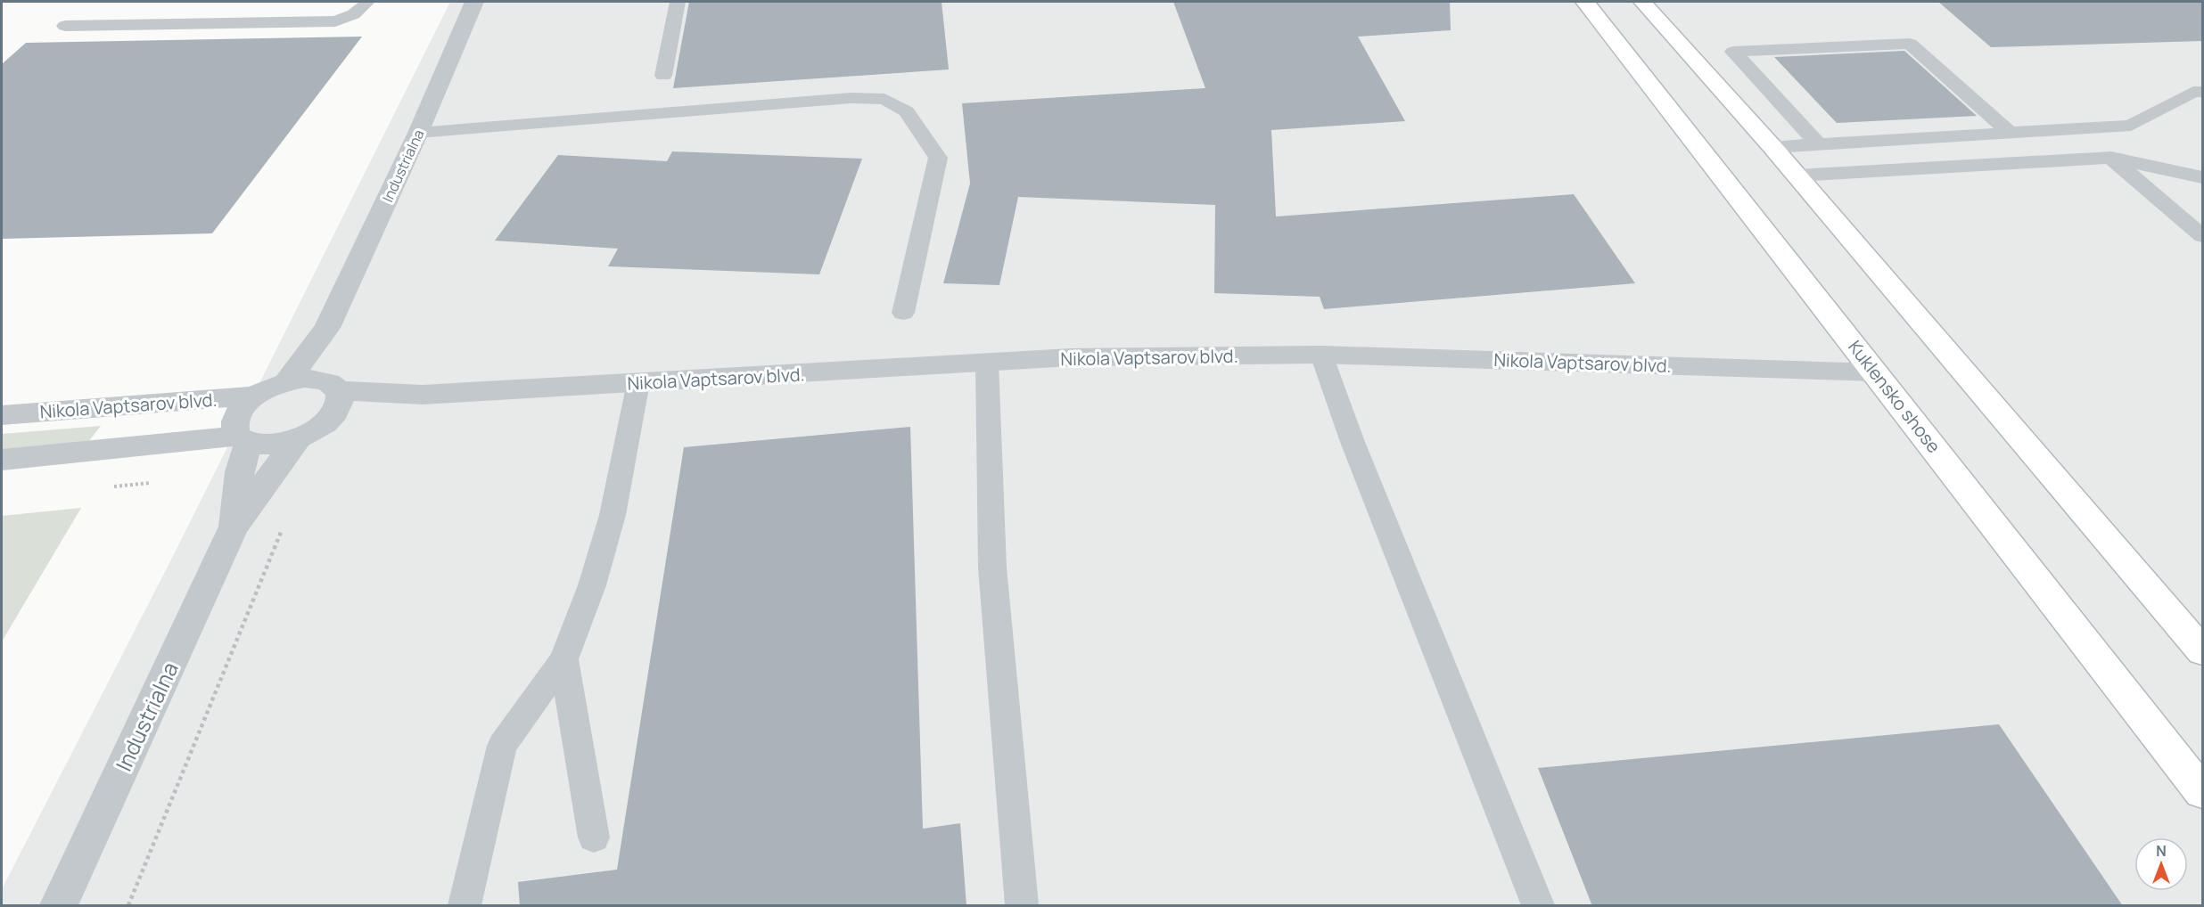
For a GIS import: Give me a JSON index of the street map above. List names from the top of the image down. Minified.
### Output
{"streets":{"main road":["Kuklensko shose"],"street":["Industrialna","Nikola Vaptsarov blvd."]},"crossings":[["Industrialna","Nikola Vaptsarov blvd."],["Nikola Vaptsarov blvd.","Kuklensko shose"]],"north":"top"}
